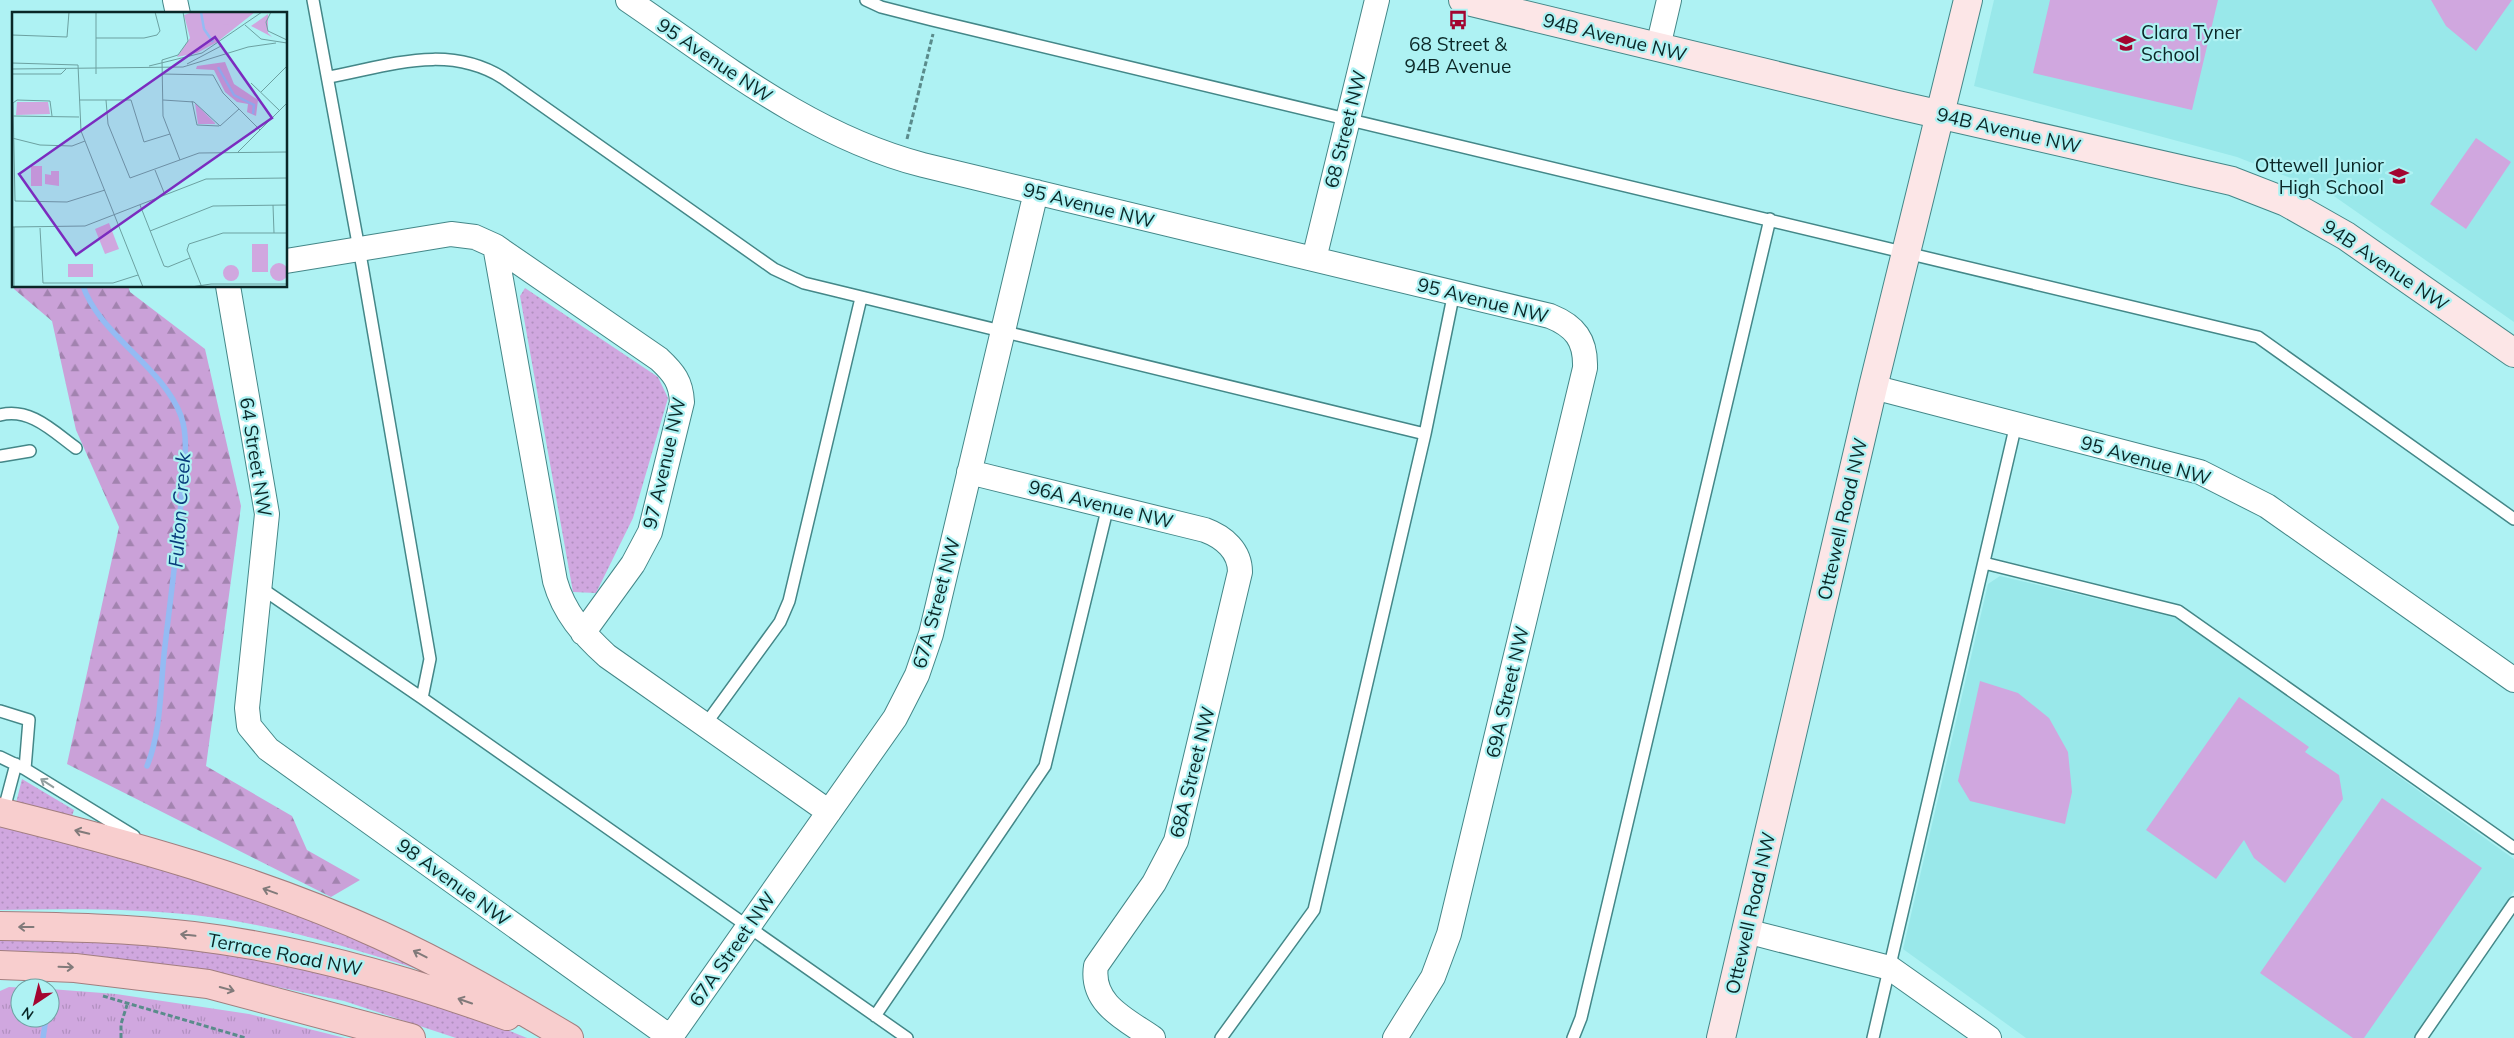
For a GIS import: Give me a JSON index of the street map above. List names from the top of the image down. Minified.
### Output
{"streets":{"main road":["Terrace Road NW"],"street":["94B Avenue NW","95 Avenue NW","68 Street NW","64 Street NW","97 Avenue NW","96A Avenue NW","Ottewell Road NW","67A Street NW","69A Street NW","68A Street NW","98 Avenue NW"]},"crossings":[["94B Avenue NW","Ottewell Road NW"],["95 Avenue NW","68 Street NW"],["95 Avenue NW","Ottewell Road NW"],["95 Avenue NW","67A Street NW"],["95 Avenue NW","69A Street NW"],["64 Street NW","98 Avenue NW"],["96A Avenue NW","67A Street NW"],["96A Avenue NW","68A Street NW"],["67A Street NW","98 Avenue NW"]],"water":["Fulton Creek"],"places":{"bus stop":["68 Street & 94B Avenue"],"school or university":["Clara Tyner School","Ottewell Junior High School"]},"north":"bottom left"}
